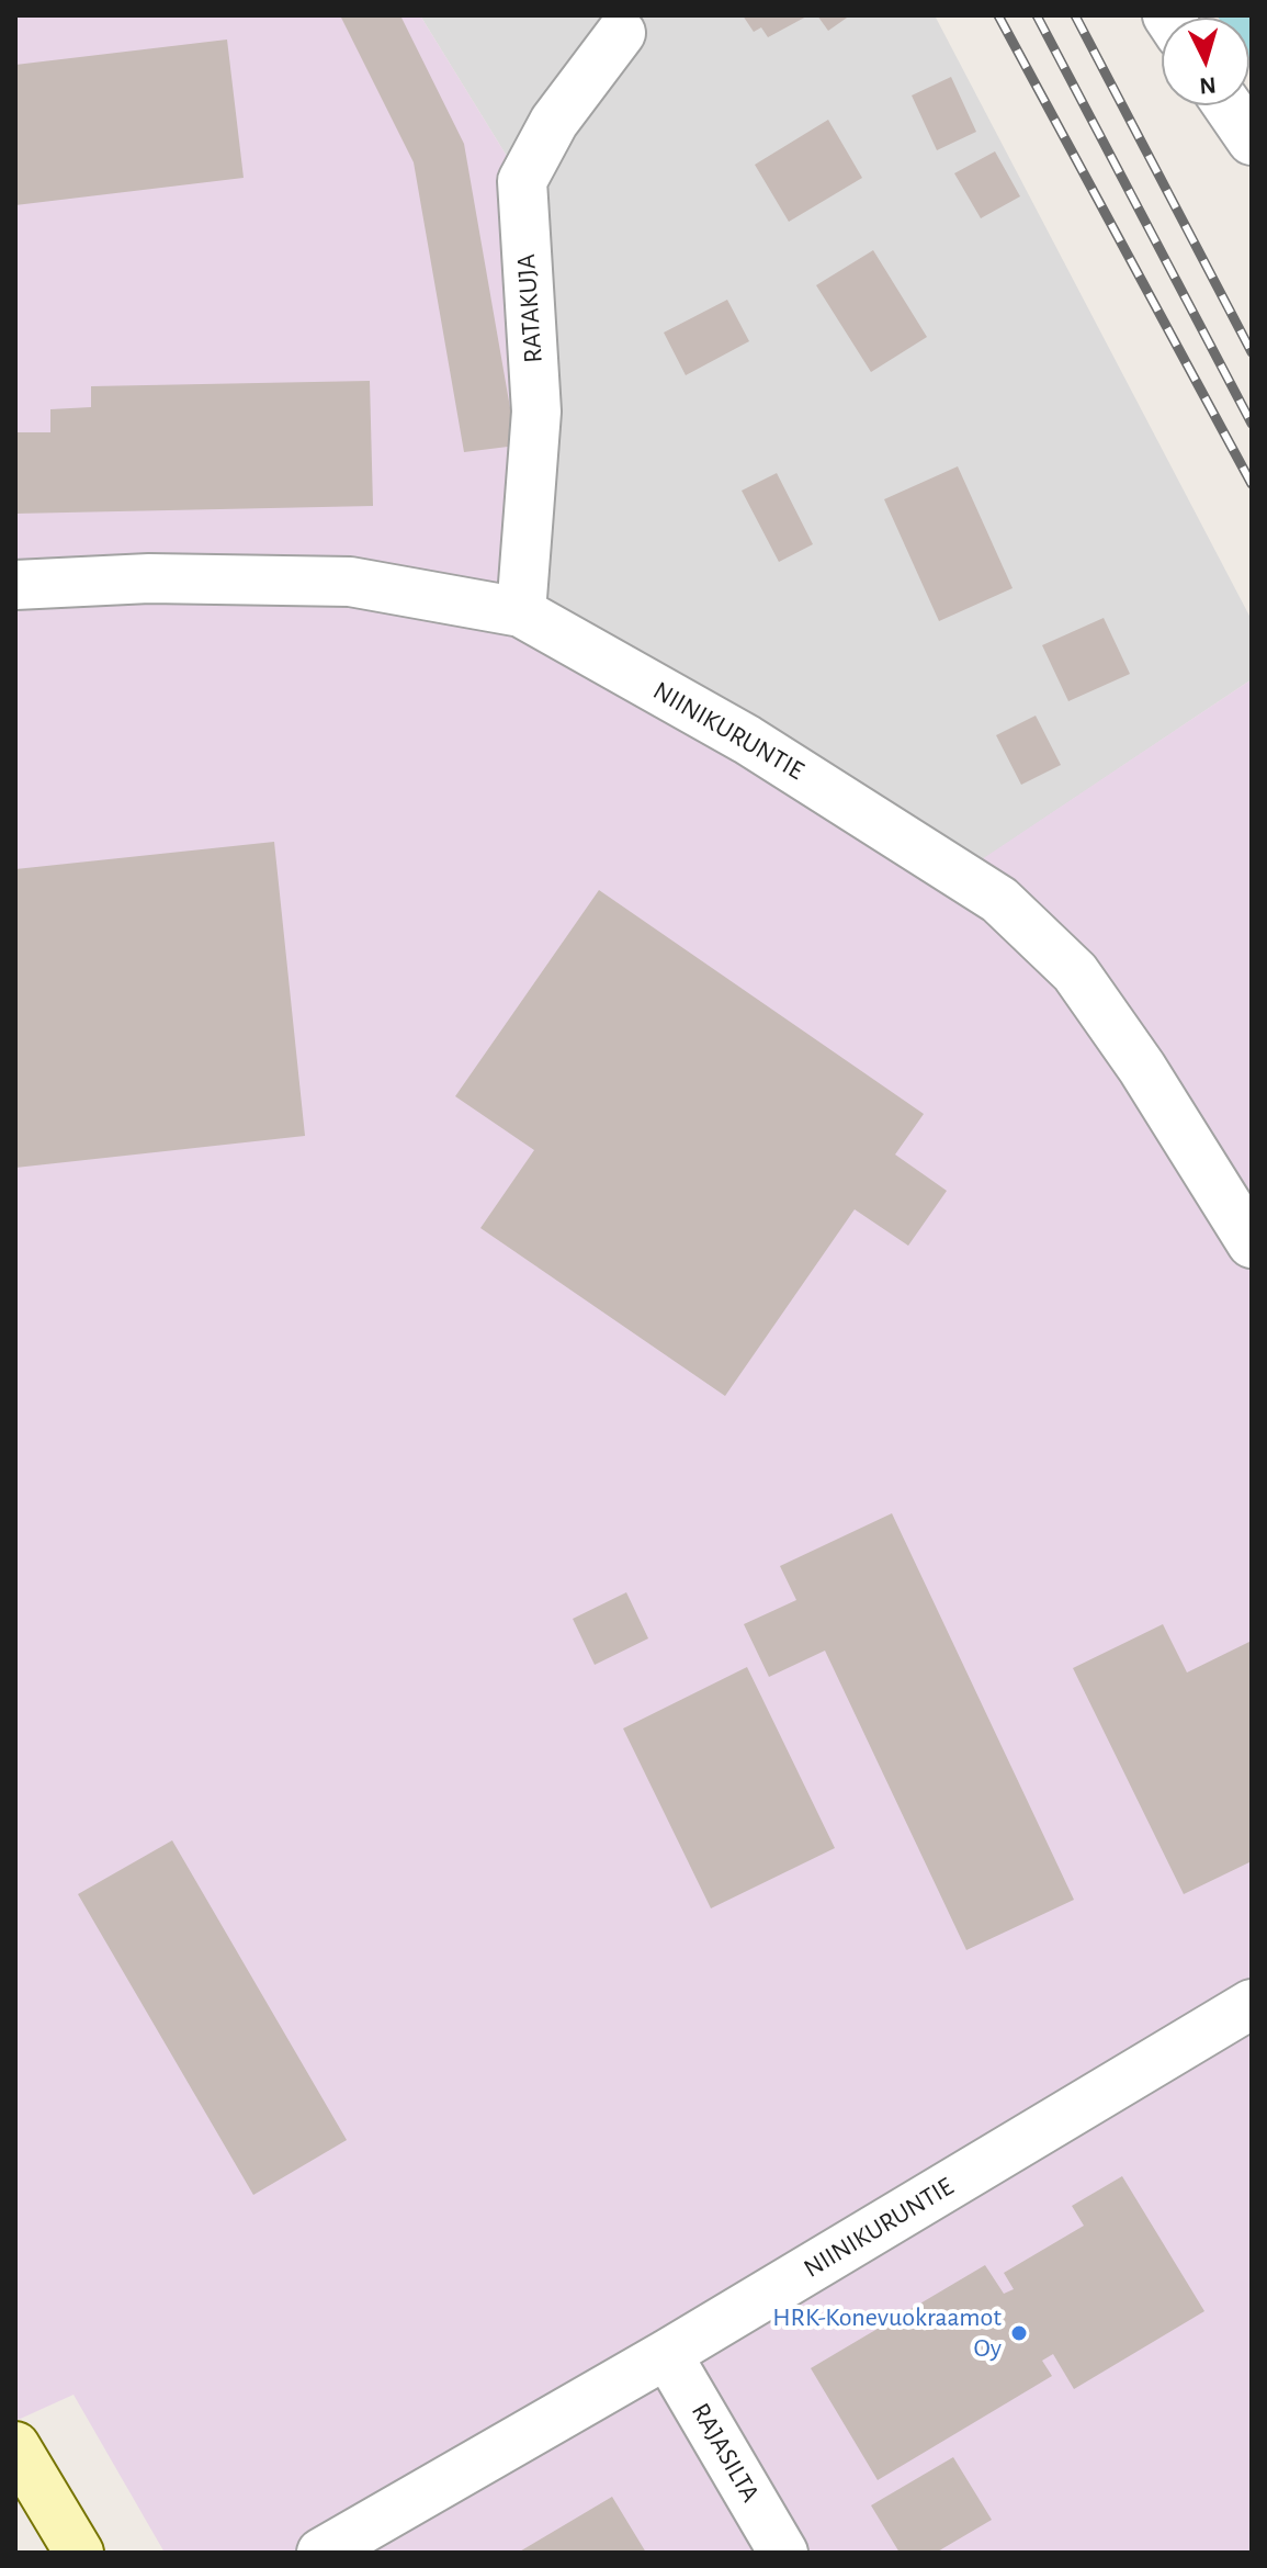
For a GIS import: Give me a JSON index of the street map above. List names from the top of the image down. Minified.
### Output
{"streets":{"street":["RATAKUJA","NIINIKURUNTIE","RAJASILTA"]},"crossings":[["RATAKUJA","NIINIKURUNTIE"],["NIINIKURUNTIE","RAJASILTA"]],"places":["HRK-Konevuokraamot Oy"],"north":"bottom"}
